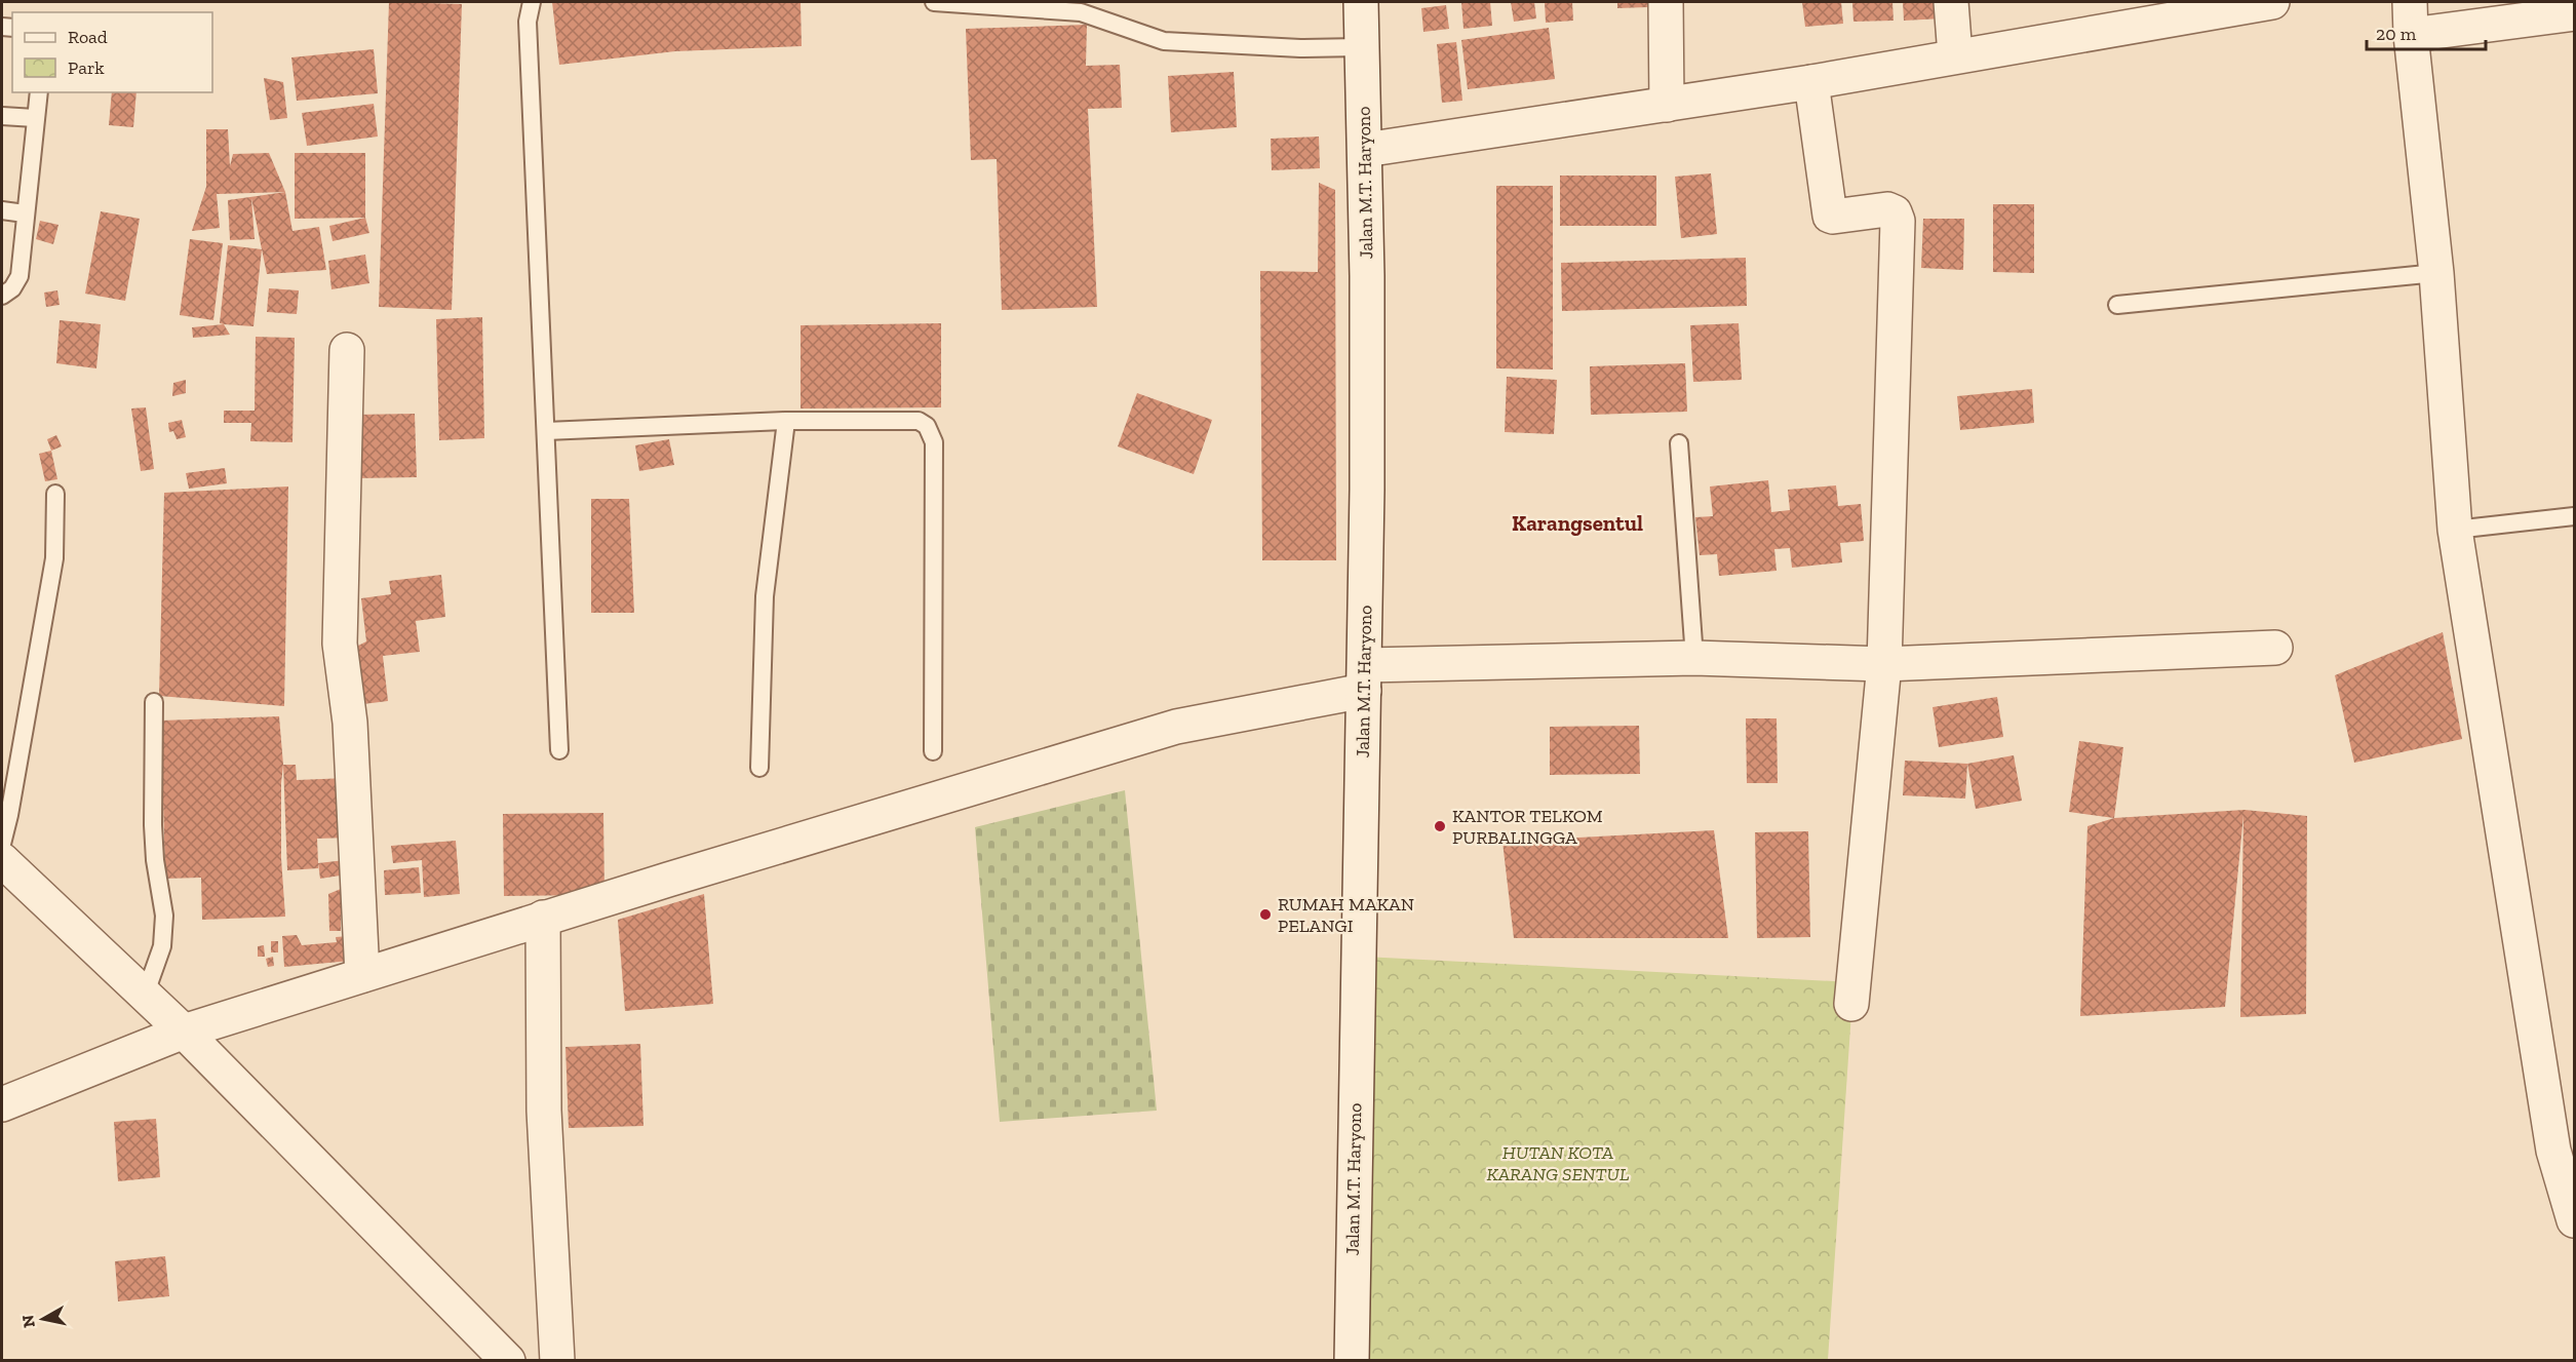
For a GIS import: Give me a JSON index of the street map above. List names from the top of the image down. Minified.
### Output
{"streets":{"street":["Jalan M.T. Haryono"]},"districts":["Karangsentul"],"parks":["HUTAN KOTA KARANG SENTUL"],"places":["KANTOR TELKOM PURBALINGGA","RUMAH MAKAN PELANGI"],"legend":["Road","Park"],"scale_bar":"20 m","north":"left"}
